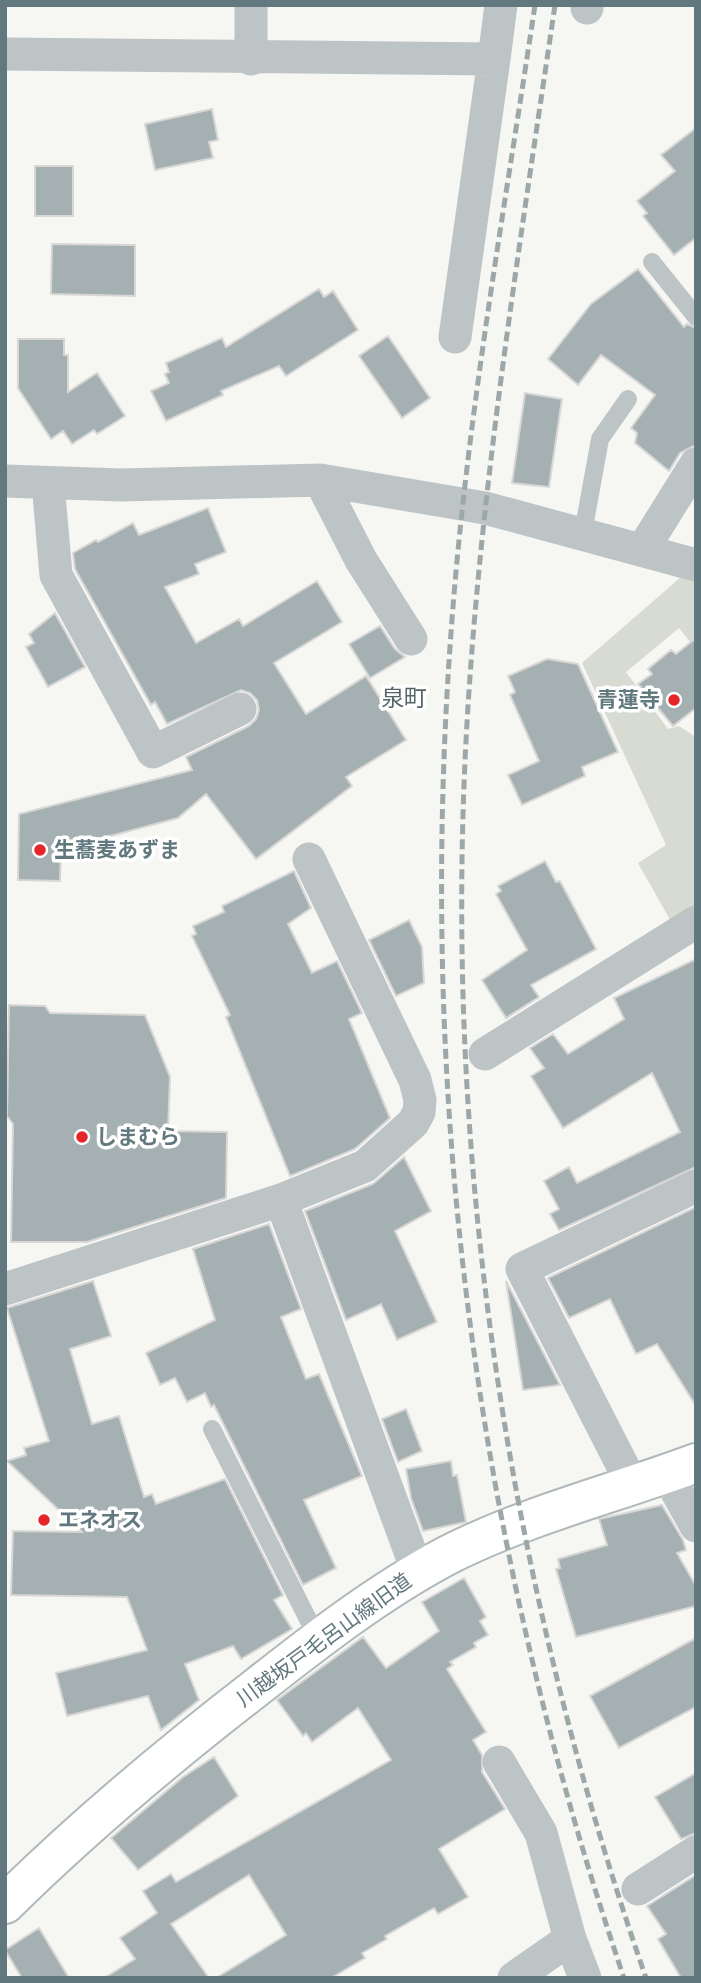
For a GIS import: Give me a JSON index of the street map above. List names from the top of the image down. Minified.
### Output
{"streets":{"street":["川越坂戸毛呂山線旧道"]},"districts":["泉町"],"places":["青蓮寺","生蕎麦あずま","しまむら","エネオス"]}
